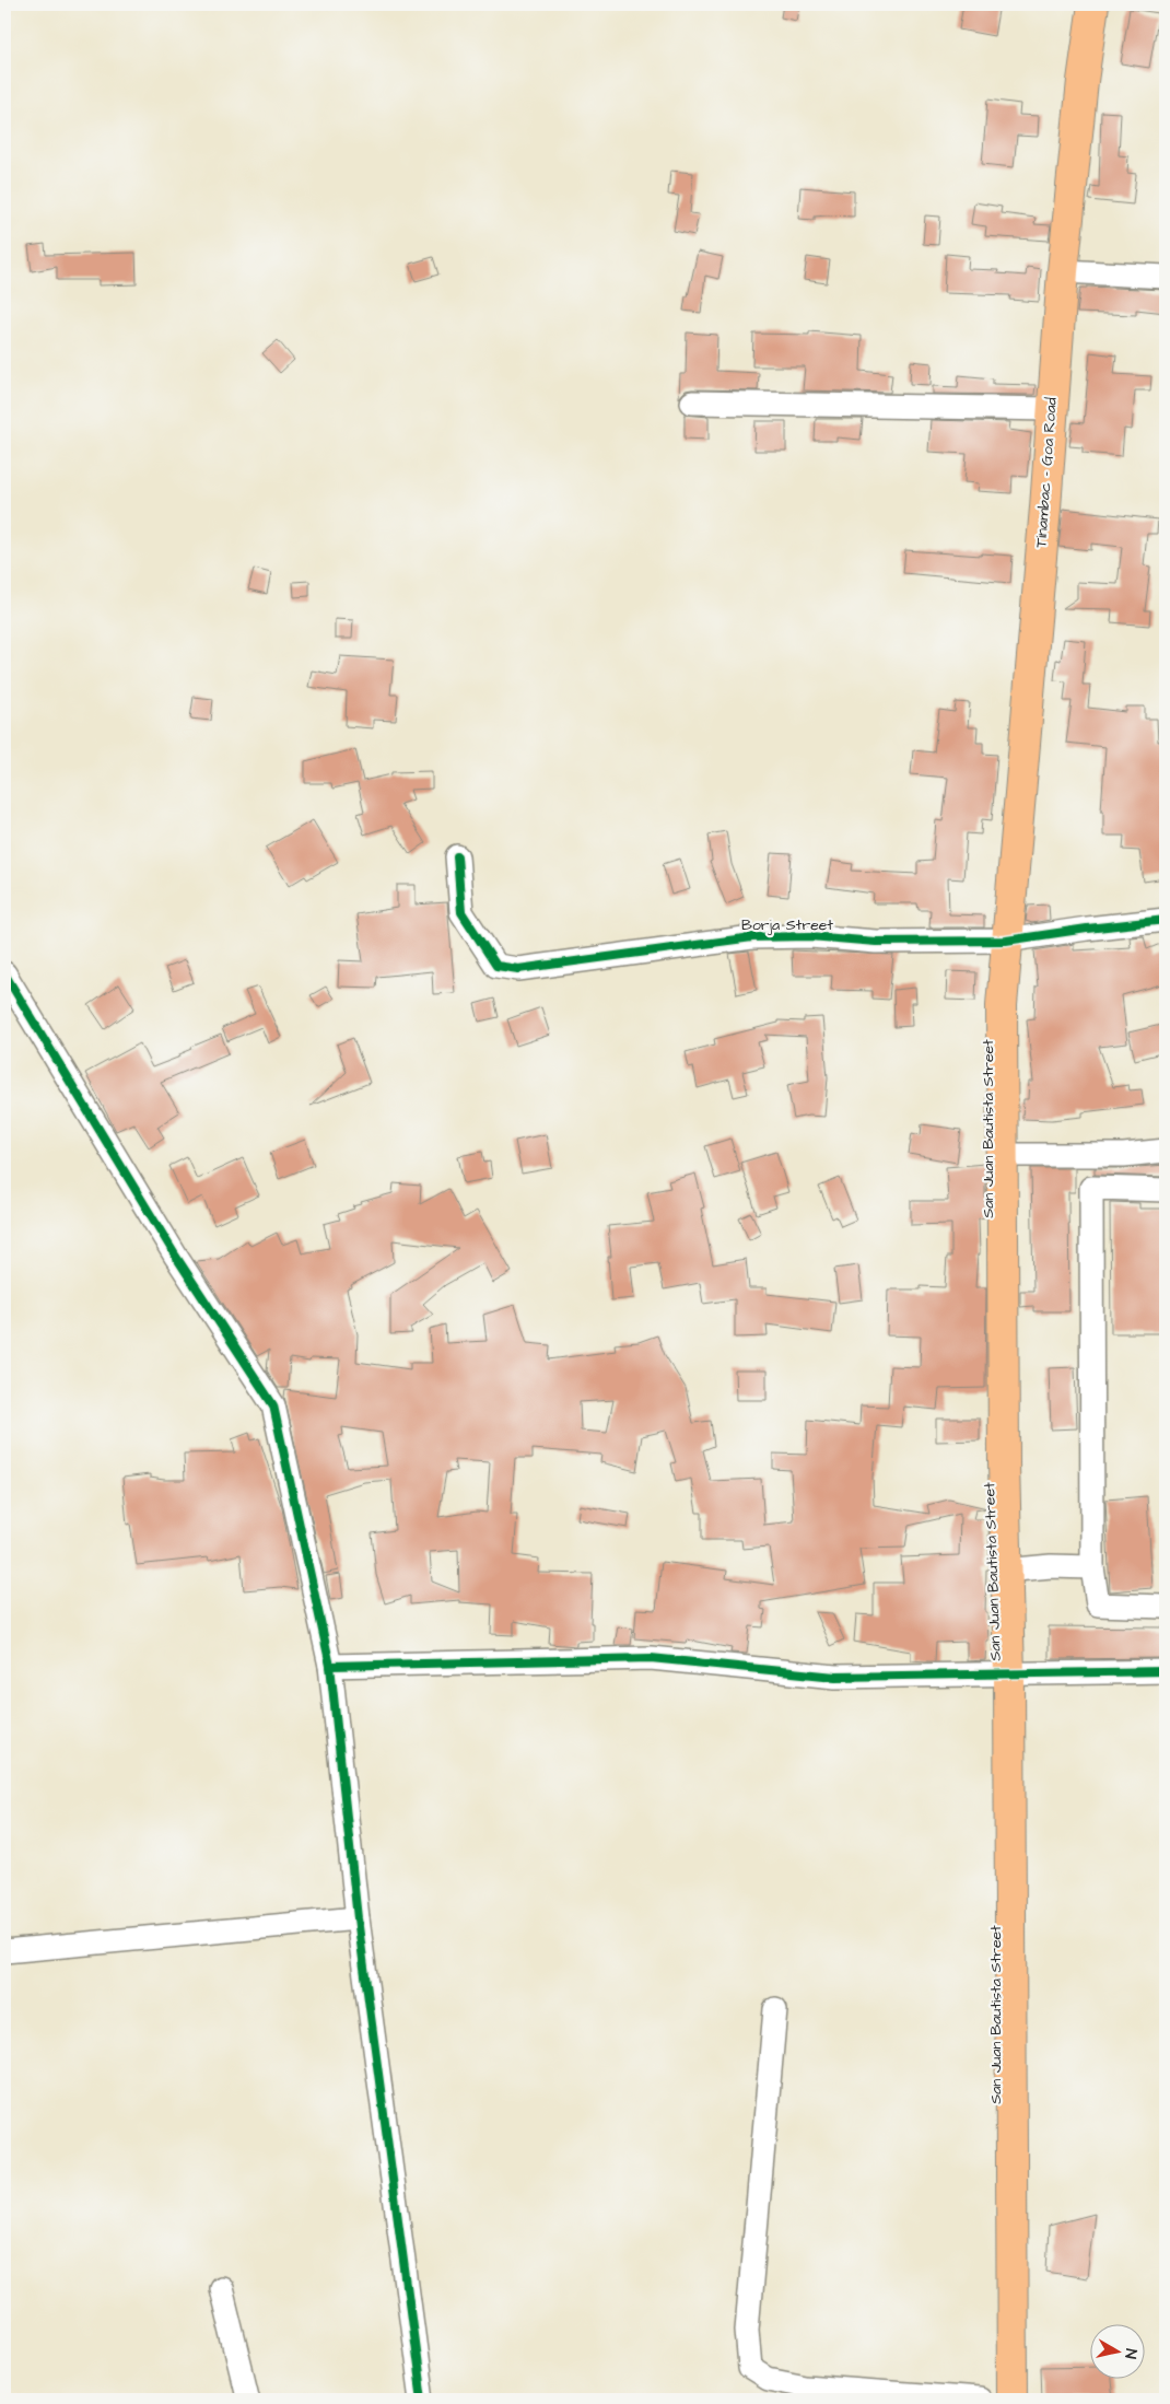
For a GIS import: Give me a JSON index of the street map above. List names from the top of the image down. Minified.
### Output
{"streets":{"main road":["Tinambac - Goa Road","San Juan Bautista Street"],"street":["Borja Street"]},"crossings":[["Tinambac - Goa Road","Borja Street"],["Tinambac - Goa Road","San Juan Bautista Street"],["Borja Street","San Juan Bautista Street"]],"north":"right"}
